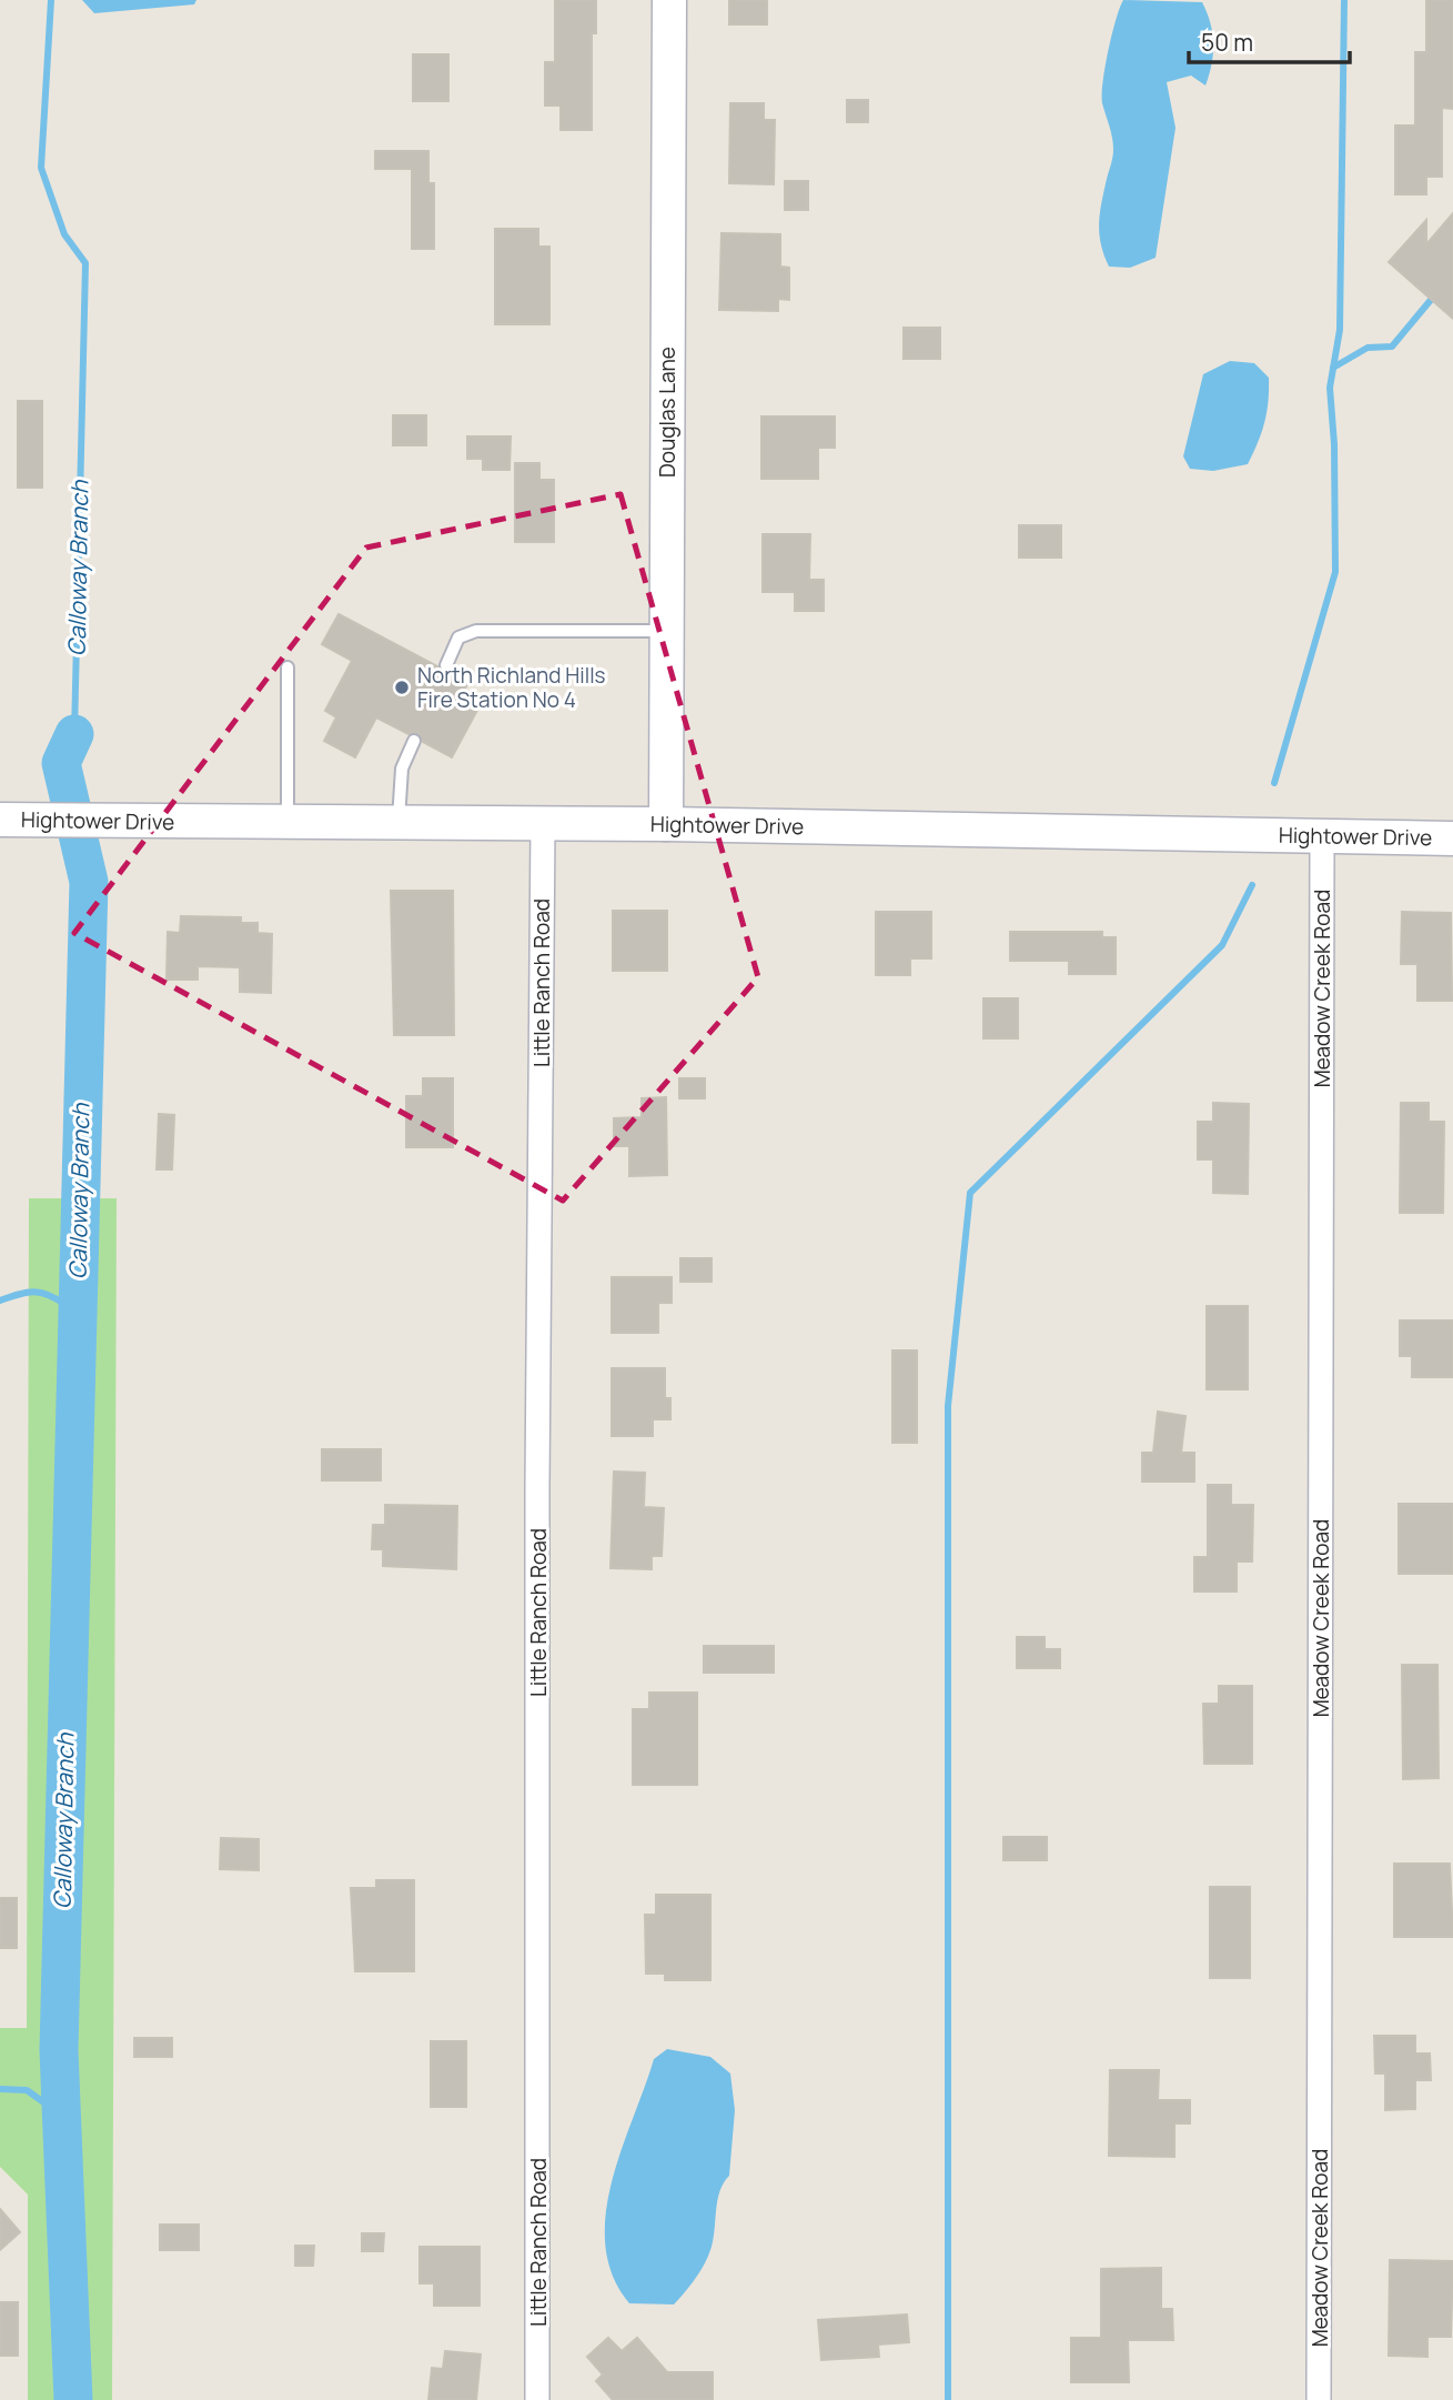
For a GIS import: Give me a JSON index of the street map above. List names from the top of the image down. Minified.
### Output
{"streets":{"street":["Douglas Lane","Hightower Drive","Little Ranch Road","Meadow Creek Road"]},"crossings":[["Douglas Lane","Hightower Drive"],["Hightower Drive","Little Ranch Road"],["Hightower Drive","Meadow Creek Road"]],"water":["Calloway Branch"],"places":["North Richland Hills Fire Station No 4"],"scale_bar":"50 m"}
